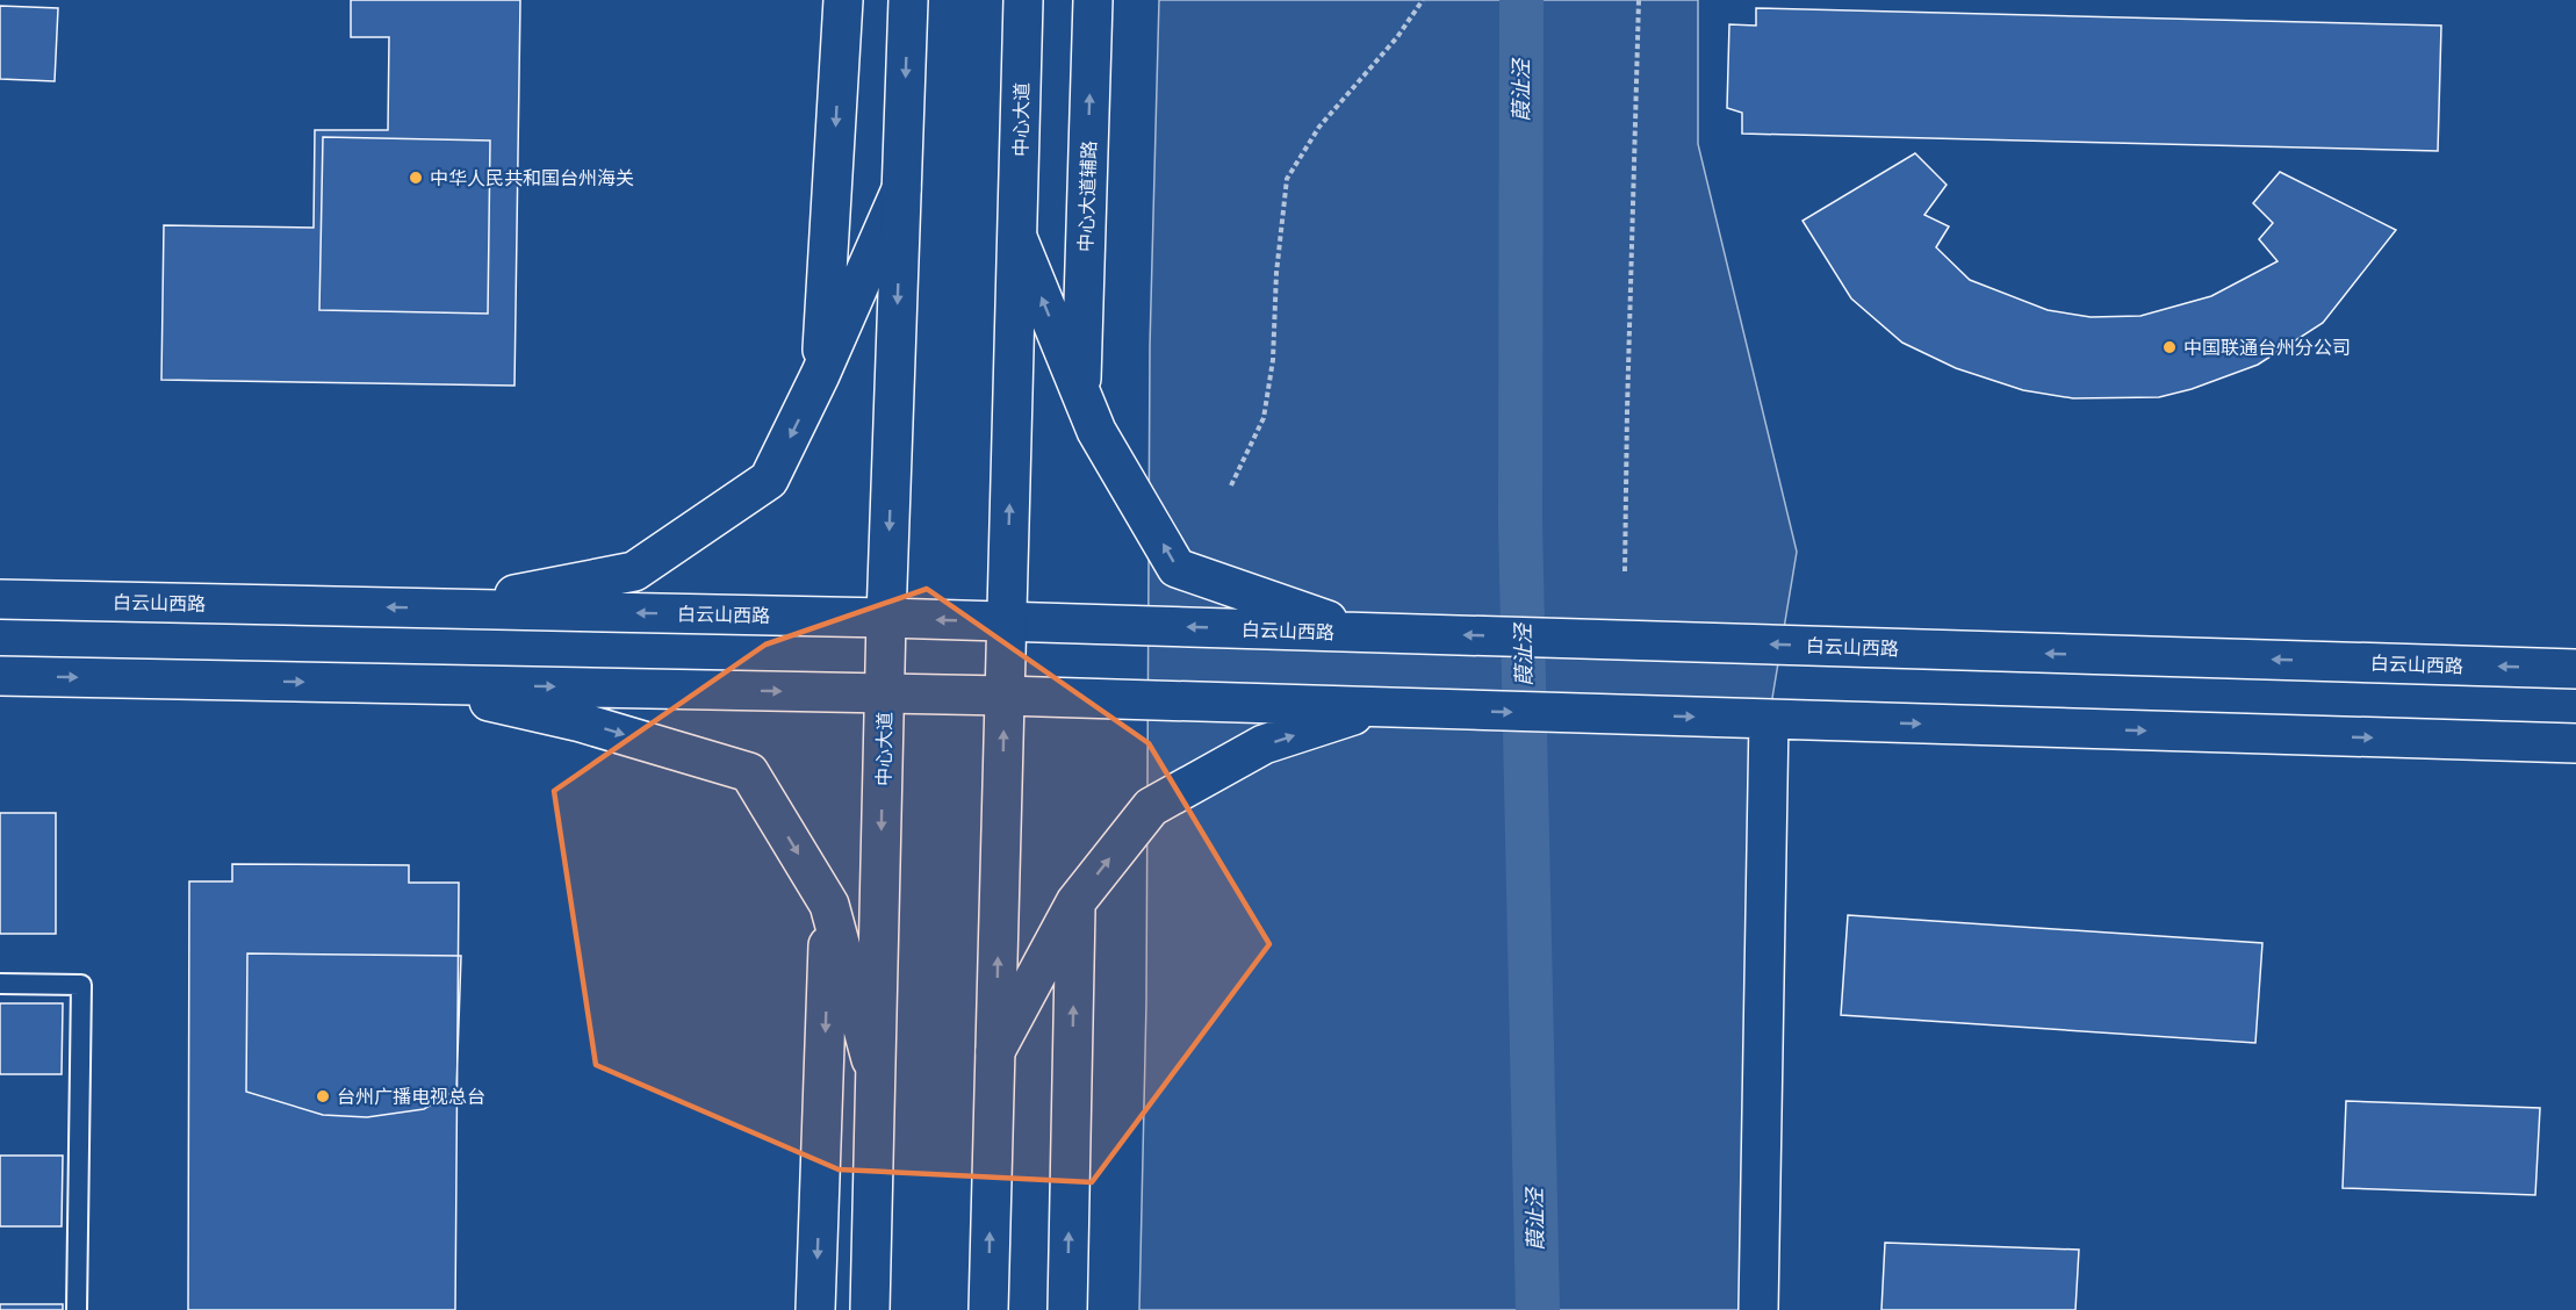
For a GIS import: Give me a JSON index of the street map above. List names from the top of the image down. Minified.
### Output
{"streets":{"main road":["中心大道","中心大道辅路","白云山西路"]},"crossings":[["中心大道","中心大道辅路"],["中心大道","白云山西路"]],"water":["葭沚泾"],"places":["中华人民共和国台州海关","中国联通台州分公司","台州广播电视总台"]}
